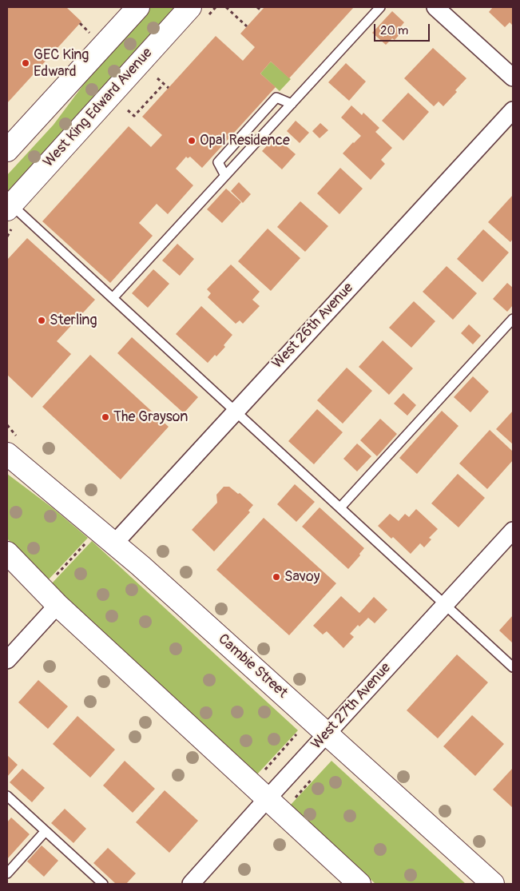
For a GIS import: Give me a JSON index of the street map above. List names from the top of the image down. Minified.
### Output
{"streets":{"main road":["West King Edward Avenue","Cambie Street"],"street":["West 26th Avenue","West 27th Avenue"]},"crossings":[["West 26th Avenue","Cambie Street"],["Cambie Street","West 27th Avenue"]],"places":["GEC King Edward","Opal Residence","Sterling","The Grayson","Savoy"],"scale_bar":"20 m"}
